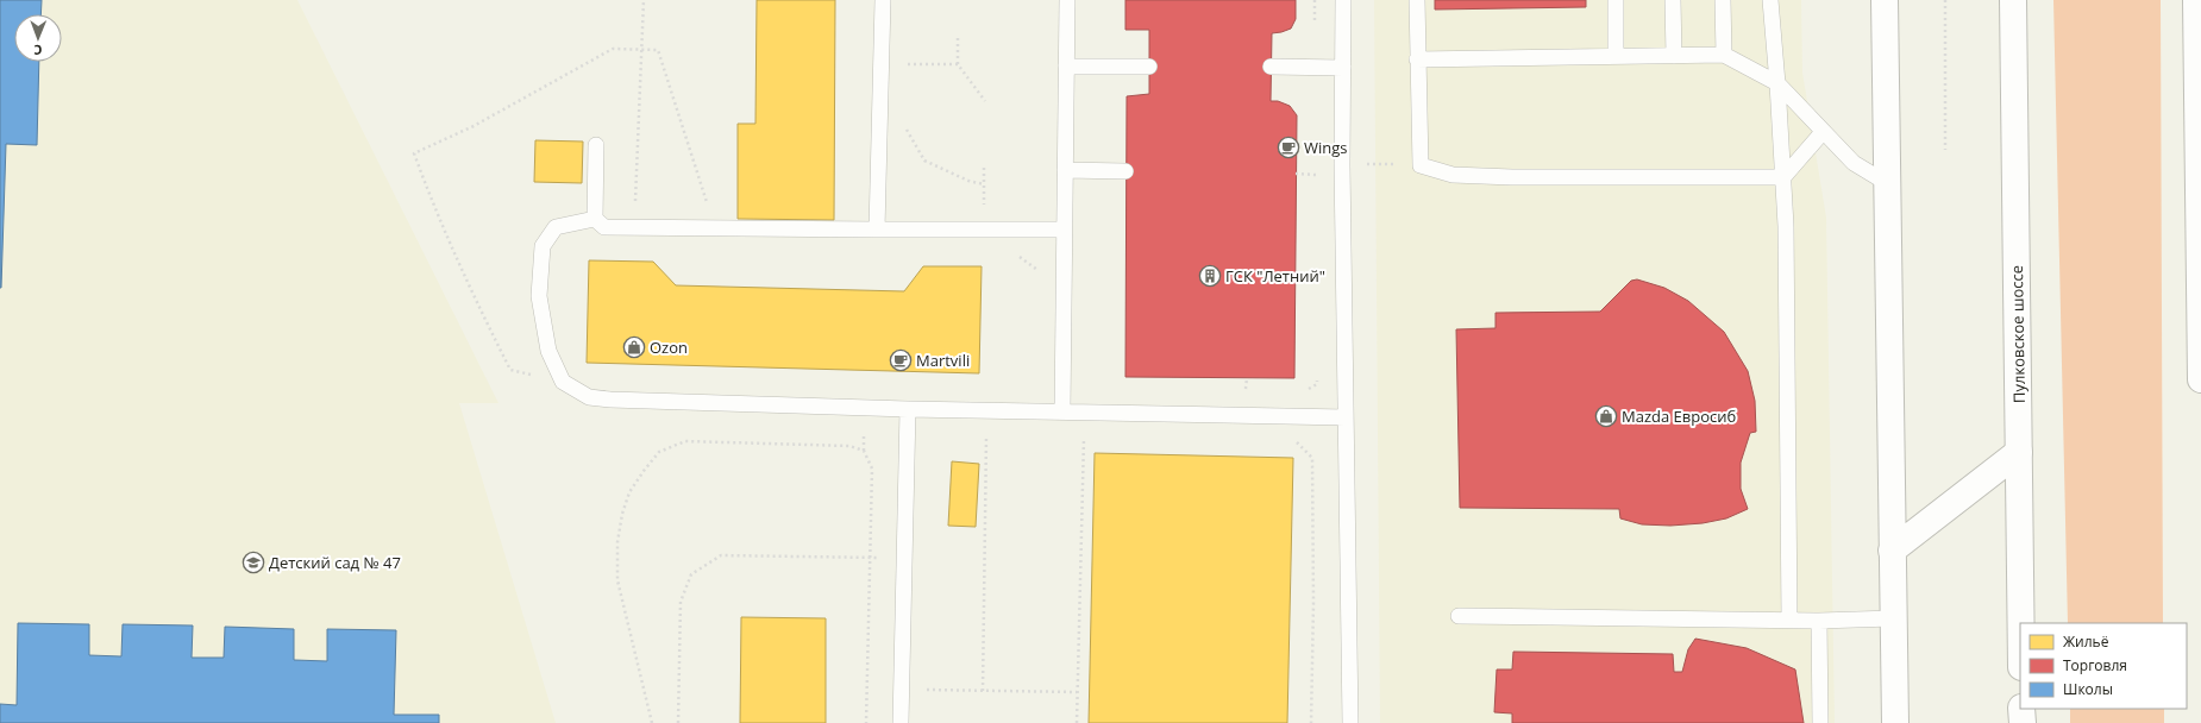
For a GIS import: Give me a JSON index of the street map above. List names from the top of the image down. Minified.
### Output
{"streets":{"main road":["Пулковское шоссе"]},"places":{"cafe":["Wings","Martvili"],"building":["ГСК \"Летний\""],"shop":["Ozon","Mazda Евросиб"],"school or university":["Детский сад № 47"]},"legend":["Жильё","Торговля","Школы"],"north":"bottom"}
